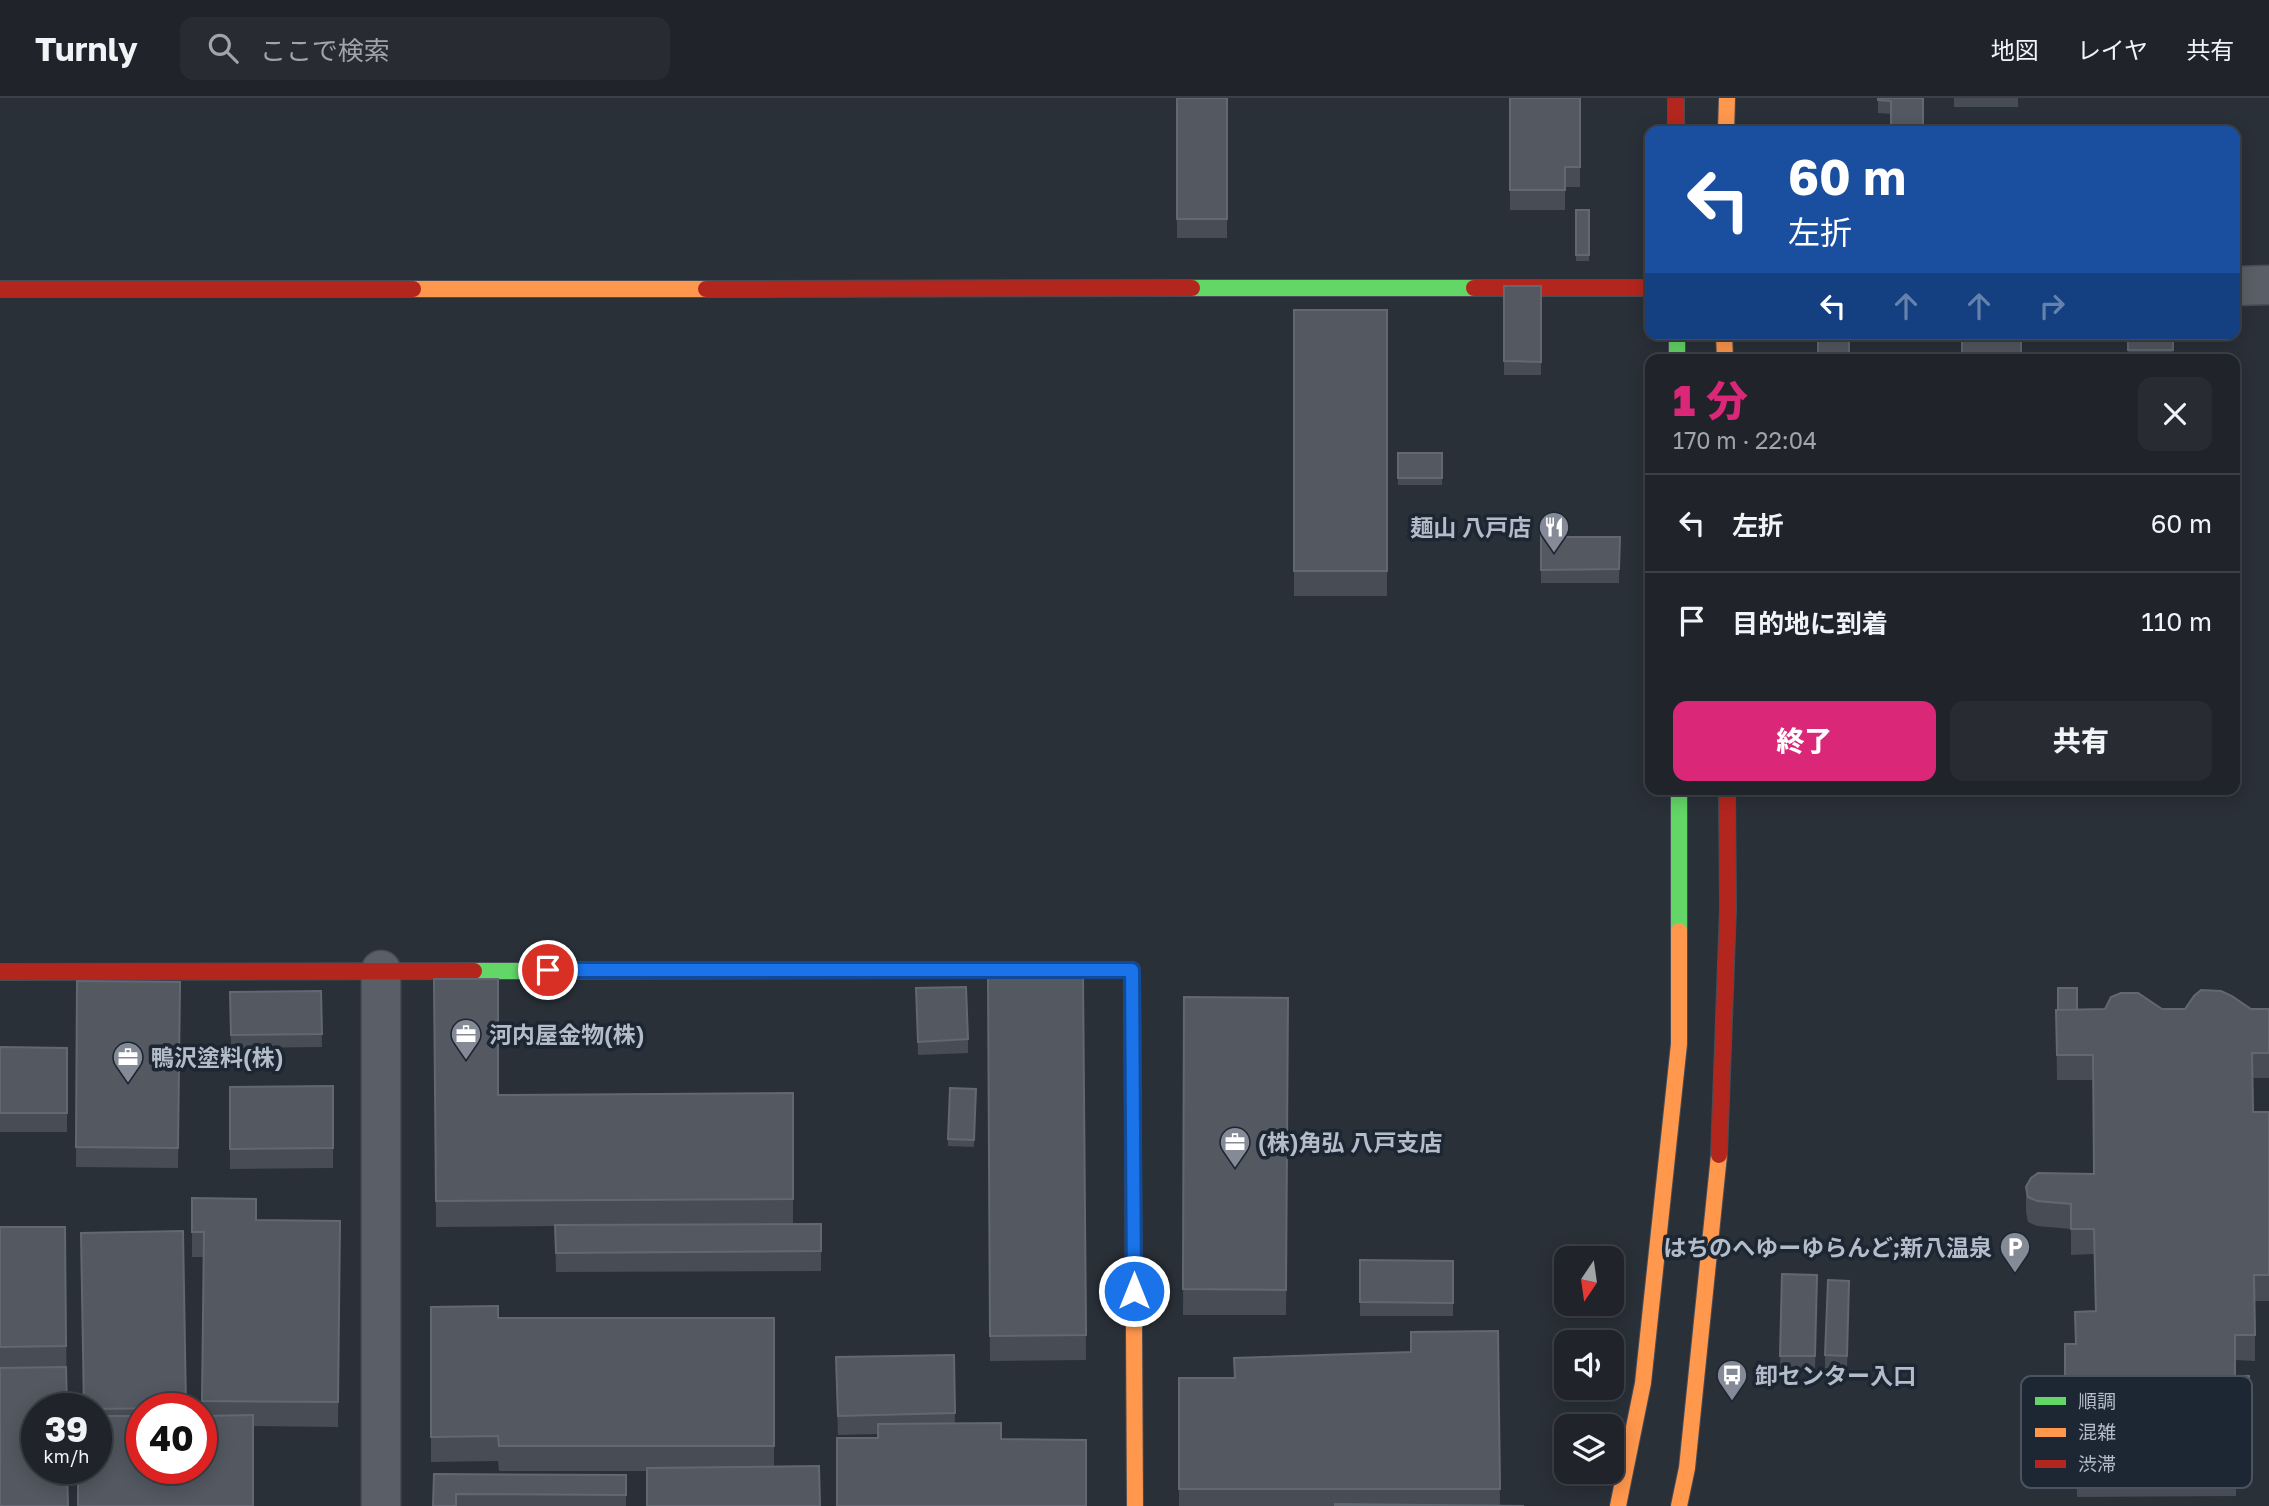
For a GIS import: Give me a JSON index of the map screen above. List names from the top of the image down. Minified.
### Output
{"places":{"restaurant":["麺山 八戸店"],"office":["河内屋金物(株)","鴨沢塗料(株)","(株)角弘 八戸支店"],"parking":["はちのへゆーゆらんど;新八温泉"],"bus stop":["卸センター入口"]},"legend":["順調","混雑","渋滞"],"north":"bottom","page":{"header":"Turnly","search":"ここで検索","nav":["地図","レイヤ","共有"],"turn":["60 m","左折"],"heading":["1 分","170 m · 22:04"],"list":[{"name":"左折","value":"60 m"},{"name":"目的地に到着","value":"110 m"}],"buttons":["終了","共有"],"speed":"39 km/h","limit":"40"}}
